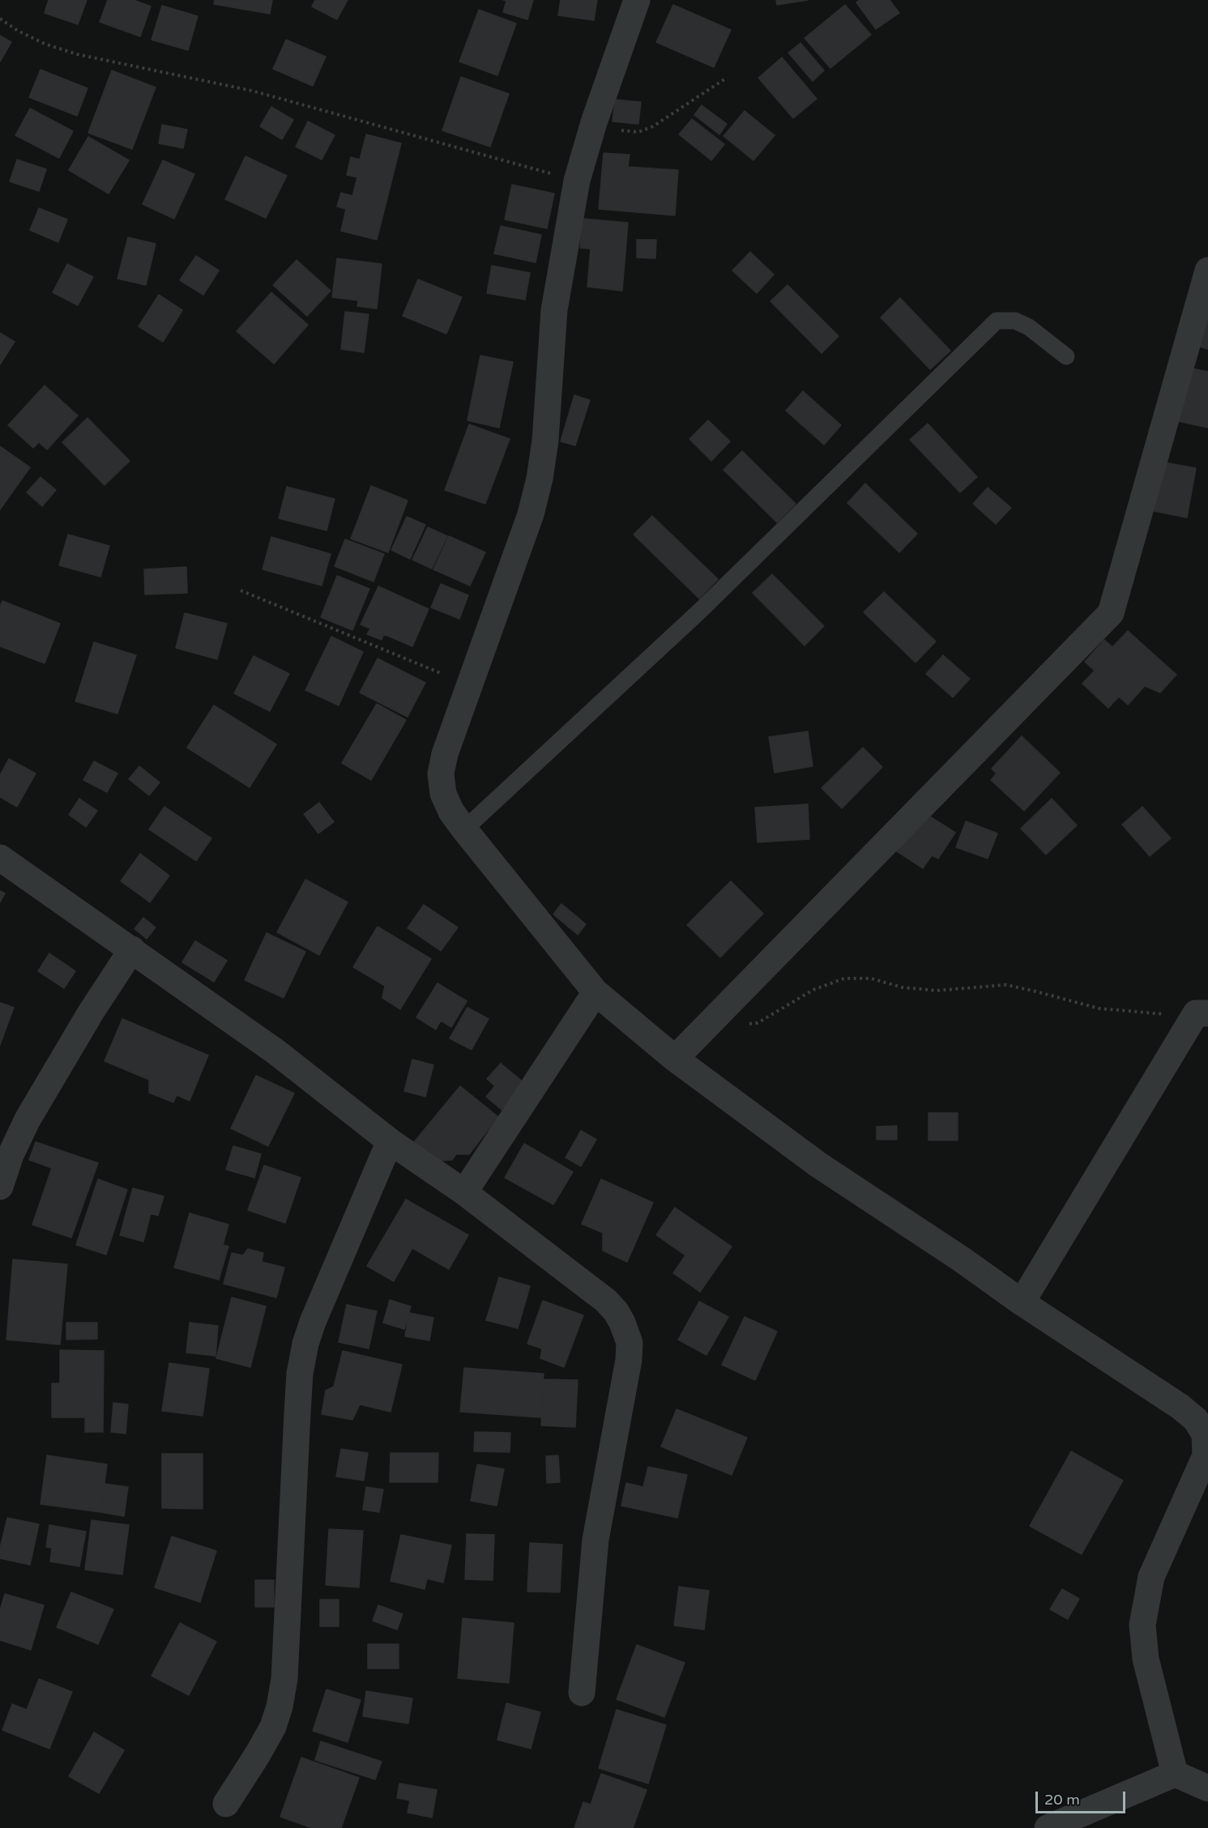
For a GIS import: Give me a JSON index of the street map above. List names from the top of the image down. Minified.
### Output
{"scale_bar":"20 m"}
